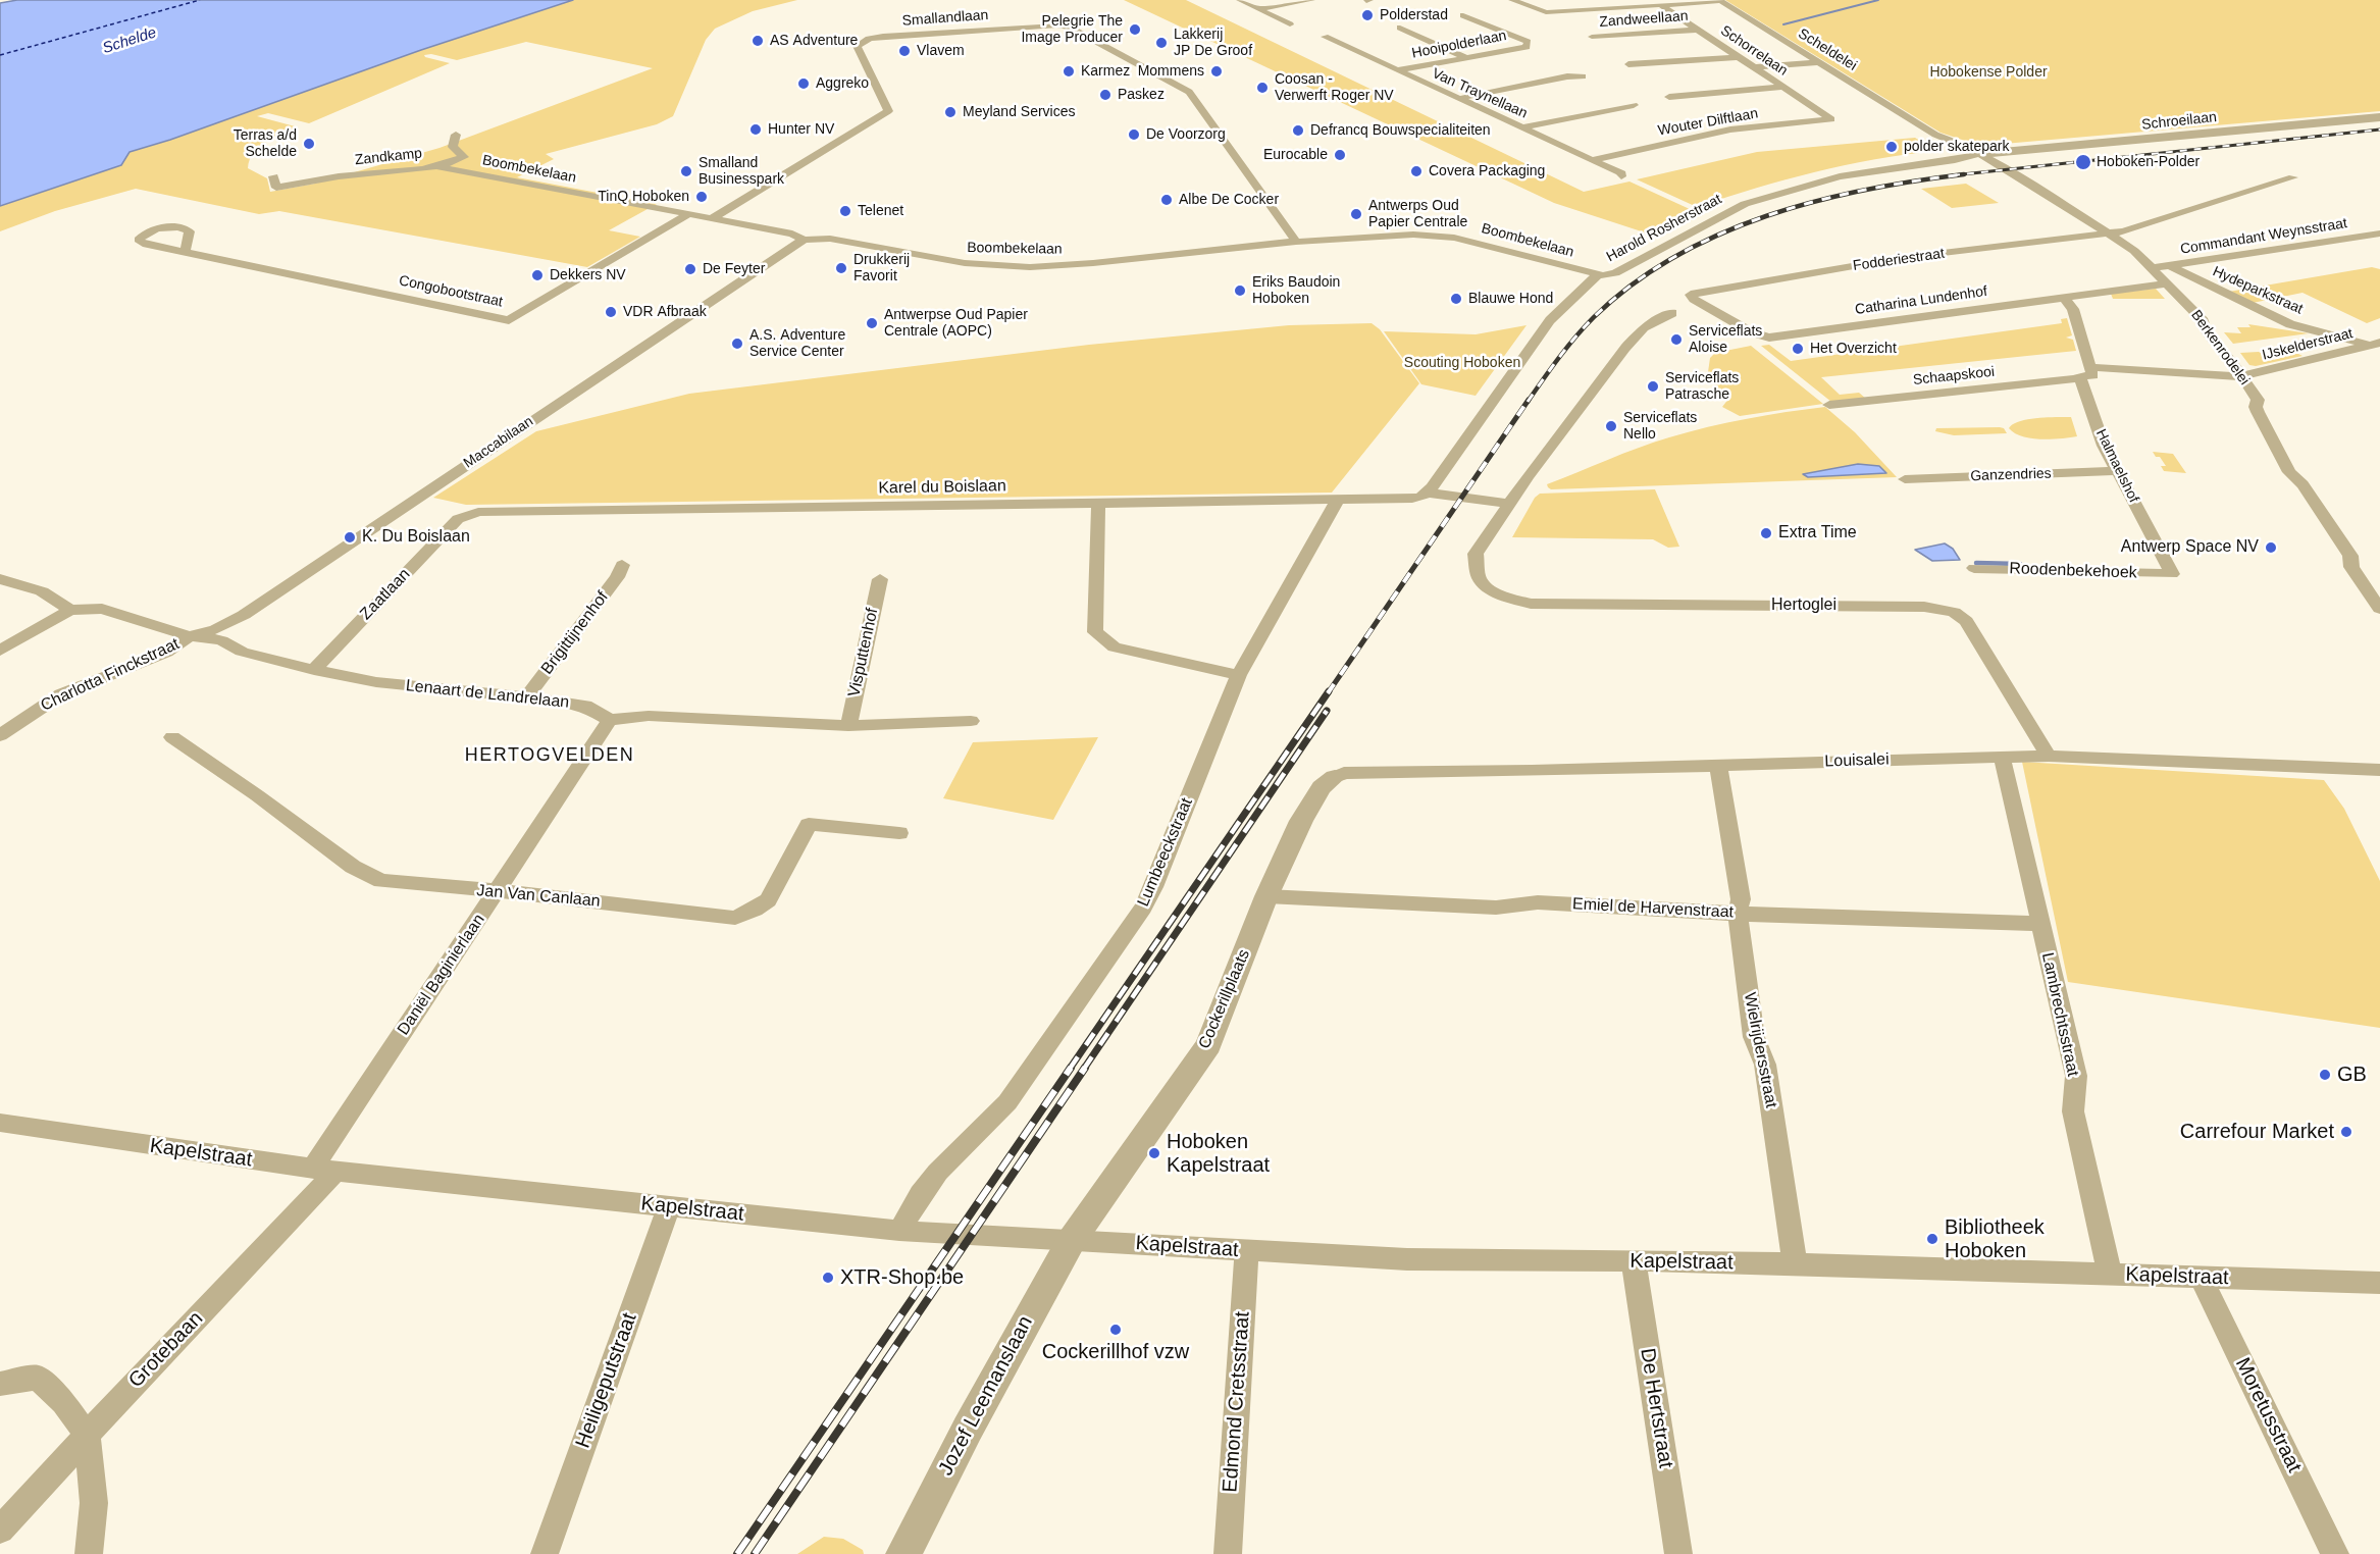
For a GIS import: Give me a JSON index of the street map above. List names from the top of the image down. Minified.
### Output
{"streets":{"street":["Smallandlaan","Zandweellaan","Hooipolderlaan","Scheldelei","Schorrelaan","Van Traynellaan","Schroeilaan","Wouter Dilftlaan","Zandkamp","Boombekelaan","Harold Rosherstraat","Commandant Weynsstraat","Fodderiestraat","Hydeparkstraat","Congobootstraat","Catharina Lundenhof","IJskelderstraat","Berkenrodelei","Schaapskooi","Maccabilaan","Halmaelshof","Ganzendries","Karel du Boislaan","Roodenbekehoek","Zaatlaan","Hertoglei","Brigittijnenhof","Visputtenhof","Charlotta Finckstraat","Lenaart de Landrelaan","Louisalei","Lumbeeckstraat","Jan Van Canlaan","Emiel de Harvenstraat","Daniël Baginierlaan","Cockerillplaats","Lambrechtsstraat","Wielrijdersstraat","Kapelstraat","Grotebaan","Heiligeputstraat","Jozef Leemanslaan","Edmond Cretsstraat","De Hertstraat","Moretusstraat"]},"crossings":[["Smallandlaan","Boombekelaan"],["Zandweellaan","Schorrelaan"],["Hooipolderlaan","Van Traynellaan"],["Scheldelei","Schroeilaan"],["Scheldelei","Harold Rosherstraat"],["Scheldelei","Berkenrodelei"],["Schorrelaan","Wouter Dilftlaan"],["Van Traynellaan","Wouter Dilftlaan"],["Schroeilaan","Harold Rosherstraat"],["Schroeilaan","Berkenrodelei"],["Zandkamp","Boombekelaan"],["Boombekelaan","Harold Rosherstraat"],["Boombekelaan","Congobootstraat"],["Boombekelaan","Maccabilaan"],["Harold Rosherstraat","Berkenrodelei"],["Harold Rosherstraat","Karel du Boislaan"],["Commandant Weynsstraat","Hydeparkstraat"],["Commandant Weynsstraat","Berkenrodelei"],["Fodderiestraat","Catharina Lundenhof"],["Fodderiestraat","Berkenrodelei"],["Hydeparkstraat","IJskelderstraat"],["Catharina Lundenhof","Berkenrodelei"],["Catharina Lundenhof","Halmaelshof"],["IJskelderstraat","Berkenrodelei"],["IJskelderstraat","Schaapskooi"],["Berkenrodelei","Schaapskooi"],["Schaapskooi","Halmaelshof"],["Maccabilaan","Charlotta Finckstraat"],["Maccabilaan","Lenaart de Landrelaan"],["Halmaelshof","Ganzendries"],["Halmaelshof","Roodenbekehoek"],["Karel du Boislaan","Zaatlaan"],["Karel du Boislaan","Lumbeeckstraat"],["Zaatlaan","Lenaart de Landrelaan"],["Hertoglei","Louisalei"],["Brigittijnenhof","Lenaart de Landrelaan"],["Charlotta Finckstraat","Lenaart de Landrelaan"],["Lenaart de Landrelaan","Daniël Baginierlaan"],["Louisalei","Cockerillplaats"],["Louisalei","Lambrechtsstraat"],["Louisalei","Wielrijdersstraat"],["Lumbeeckstraat","Kapelstraat"],["Jan Van Canlaan","Daniël Baginierlaan"],["Emiel de Harvenstraat","Cockerillplaats"],["Emiel de Harvenstraat","Lambrechtsstraat"],["Emiel de Harvenstraat","Wielrijdersstraat"],["Daniël Baginierlaan","Kapelstraat"],["Daniël Baginierlaan","Grotebaan"],["Cockerillplaats","Kapelstraat"],["Cockerillplaats","Jozef Leemanslaan"],["Lambrechtsstraat","Kapelstraat"],["Wielrijdersstraat","Kapelstraat"],["Kapelstraat","Grotebaan"],["Kapelstraat","Heiligeputstraat"],["Kapelstraat","Jozef Leemanslaan"],["Kapelstraat","Edmond Cretsstraat"],["Kapelstraat","De Hertstraat"],["Kapelstraat","Moretusstraat"]],"districts":["HERTOGVELDEN"],"water":["Schelde"],"parks":["Hobokense Polder","Scouting Hoboken"],"places":["Polderstad","Pelegrie The Image Producer","AS Adventure","Lakkerij JP De Groof","Vlavem","Karmez","Mommens","Aggreko","Coosan - Verwerft Roger NV","Paskez","Meyland Services","Hunter NV","Defrancq Bouwspecialiteiten","De Voorzorg","Terras a/d Schelde","polder skatepark","Eurocable","Hoboken-Polder","Smalland Businesspark","Covera Packaging","TinQ Hoboken","Albe De Cocker","Telenet","Antwerps Oud Papier Centrale","Drukkerij Favorit","De Feyter","Dekkers NV","Eriks Baudoin Hoboken","Blauwe Hond","VDR Afbraak","Antwerpse Oud Papier Centrale (AOPC)","Serviceflats Aloise","A.S. Adventure Service Center","Het Overzicht","Serviceflats Patrasche","Serviceflats Nello","Extra Time","K. Du Boislaan","Antwerp Space NV","GB","Carrefour Market","Hoboken Kapelstraat","Bibliotheek Hoboken","XTR-Shop.be","Cockerillhof vzw"]}
